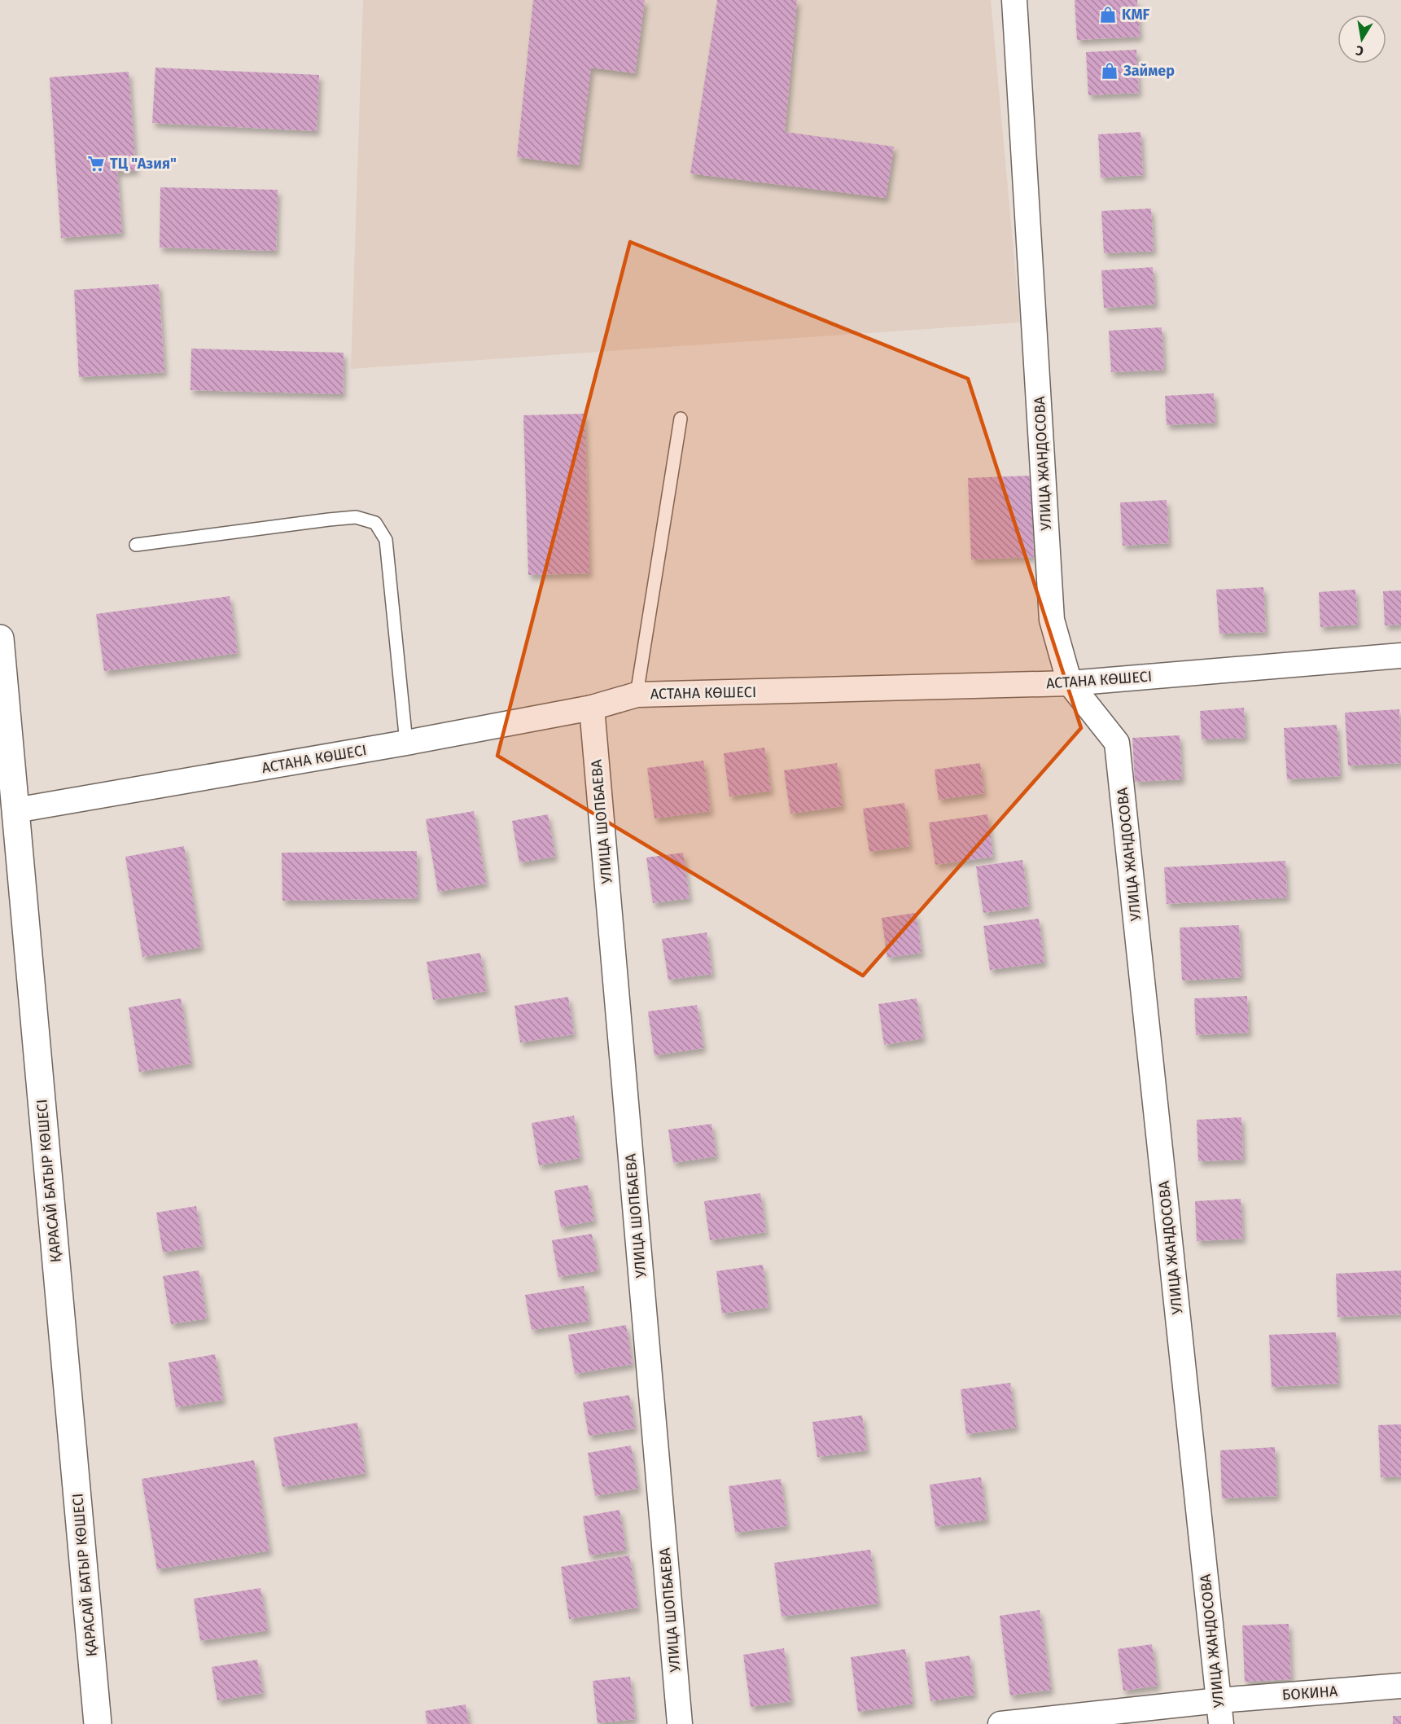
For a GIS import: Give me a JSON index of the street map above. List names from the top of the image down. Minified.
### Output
{"streets":{"main road":["ҚАРАСАЙ БАТЫР КӨШЕСІ"],"street":["УЛИЦА ЖАНДОСОВА","АСТАНА КӨШЕСІ","УЛИЦА ШОПБАЕВА","БОКИНА"]},"crossings":[["УЛИЦА ЖАНДОСОВА","АСТАНА КӨШЕСІ"],["УЛИЦА ЖАНДОСОВА","БОКИНА"],["АСТАНА КӨШЕСІ","УЛИЦА ШОПБАЕВА"],["АСТАНА КӨШЕСІ","ҚАРАСАЙ БАТЫР КӨШЕСІ"]],"places":{"shop":["KMF","Займер"],"supermarket":["ТЦ \"Азия\""]},"north":"bottom"}
